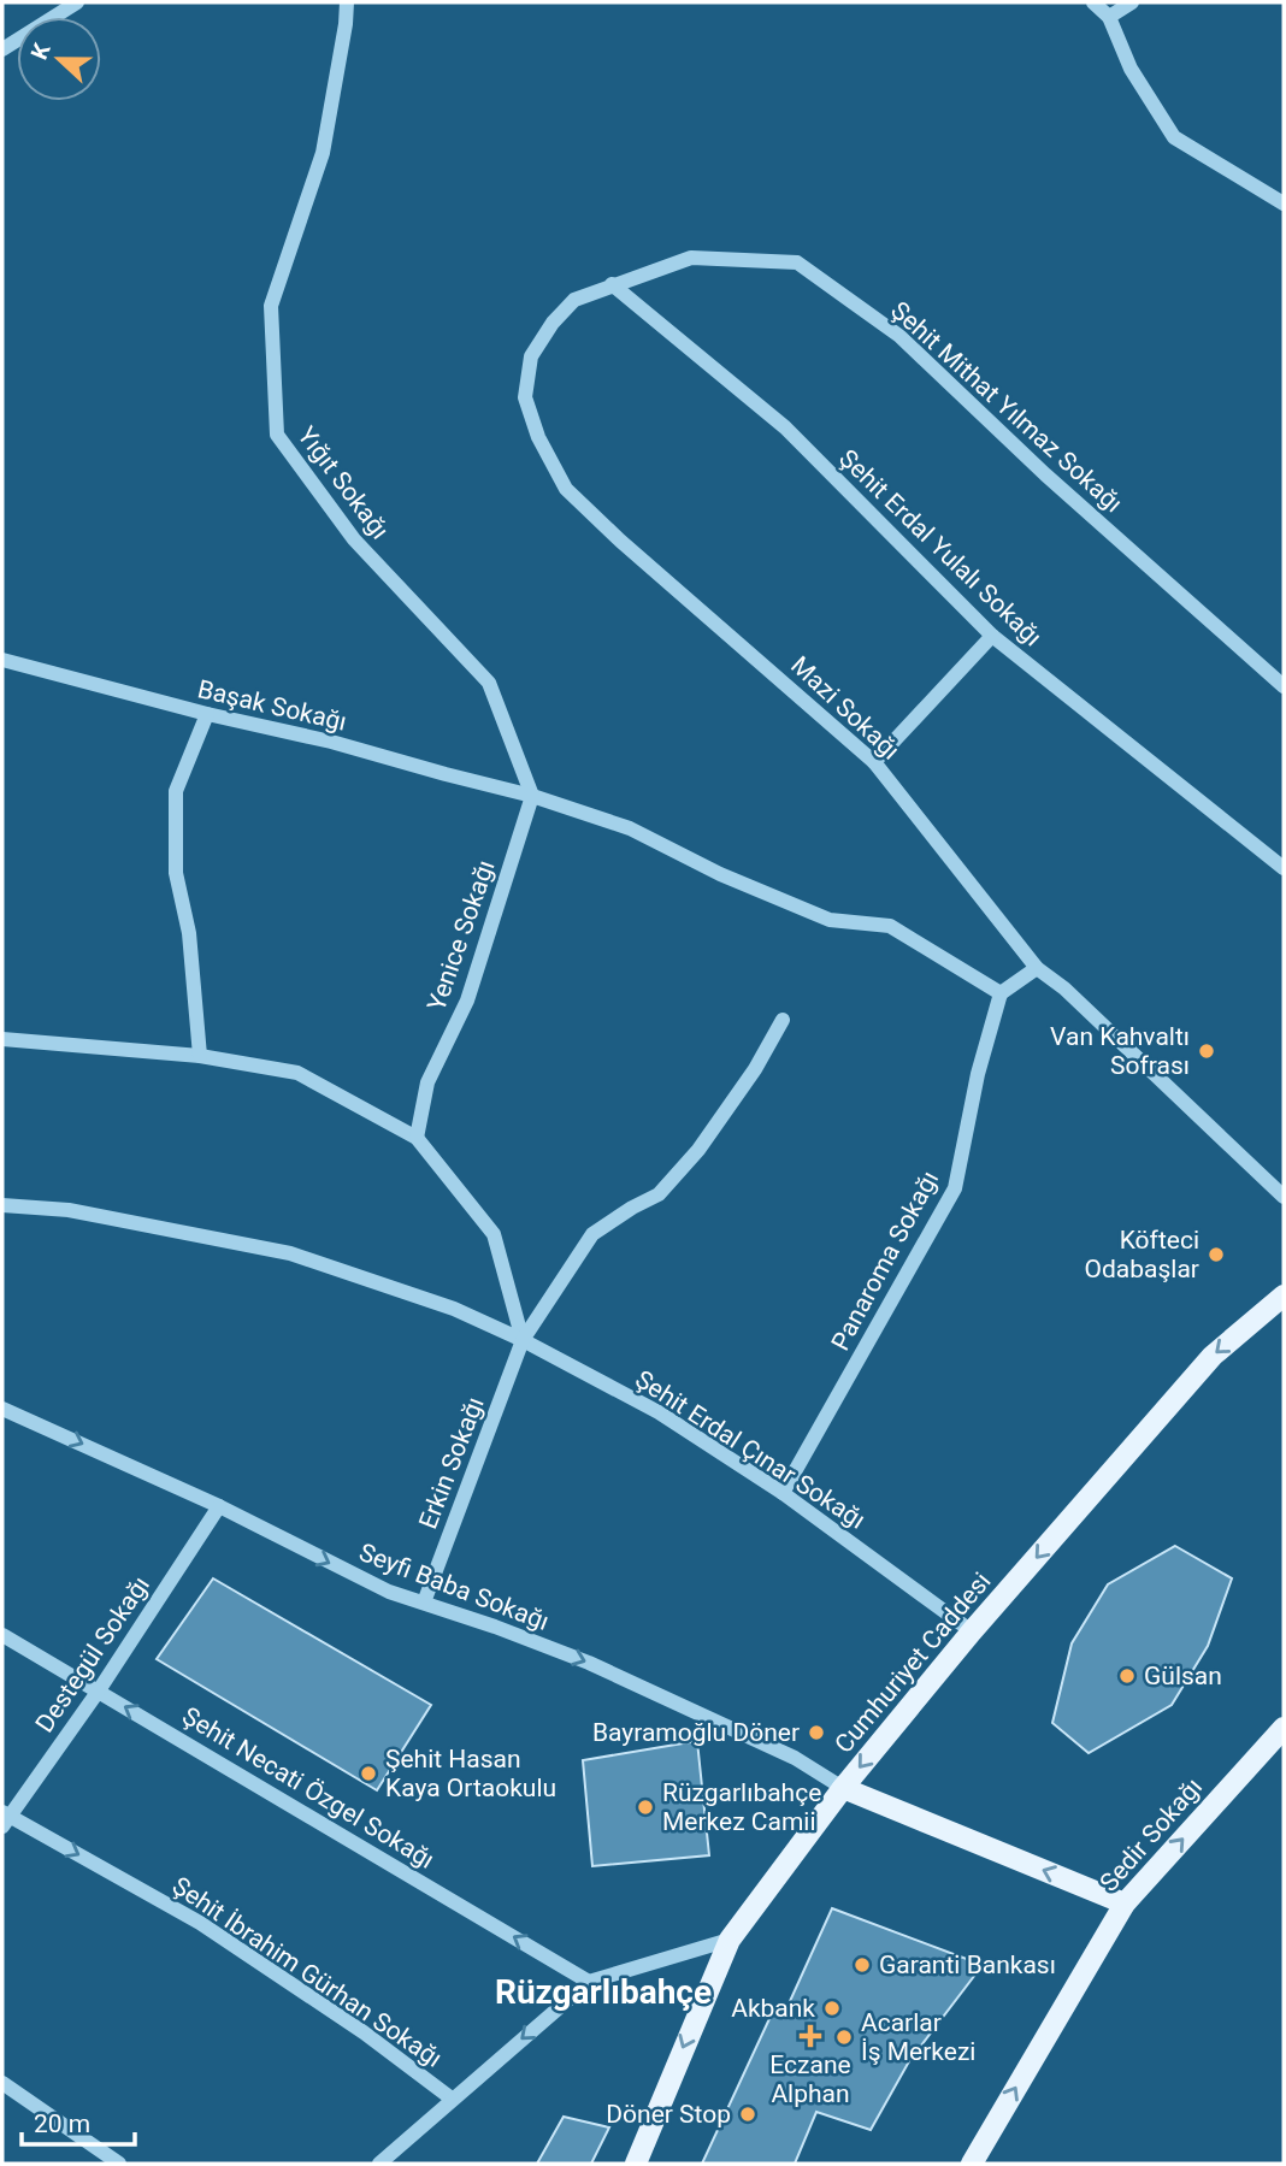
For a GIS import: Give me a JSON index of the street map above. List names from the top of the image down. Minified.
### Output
{"streets":{"main road":["Cumhuriyet Caddesi","Sedir Sokağı"],"street":["Şehit Mithat Yılmaz Sokağı","Yığıt Sokağı","Şehit Erdal Yulalı Sokağı","Başak Sokağı","Mazi Sokağı","Yenice Sokağı","Panaroma Sokağı","Şehit Erdal Çınar Sokağı","Erkin Sokağı","Seyfi Baba Sokağı","Destegül Sokağı","Şehit Necati Özgel Sokağı","Şehit İbrahim Gürhan Sokağı"]},"crossings":[["Şehit Mithat Yılmaz Sokağı","Şehit Erdal Yulalı Sokağı"],["Şehit Mithat Yılmaz Sokağı","Mazi Sokağı"],["Yığıt Sokağı","Başak Sokağı"],["Yığıt Sokağı","Yenice Sokağı"],["Şehit Erdal Yulalı Sokağı","Mazi Sokağı"],["Başak Sokağı","Yenice Sokağı"],["Panaroma Sokağı","Şehit Erdal Çınar Sokağı"],["Şehit Erdal Çınar Sokağı","Erkin Sokağı"],["Şehit Erdal Çınar Sokağı","Cumhuriyet Caddesi"],["Erkin Sokağı","Seyfi Baba Sokağı"],["Seyfi Baba Sokağı","Destegül Sokağı"],["Seyfi Baba Sokağı","Cumhuriyet Caddesi"],["Destegül Sokağı","Şehit Necati Özgel Sokağı"],["Destegül Sokağı","Şehit İbrahim Gürhan Sokağı"]],"one_way":["Seyfi Baba Sokağı","Cumhuriyet Caddesi","Şehit Necati Özgel Sokağı","Sedir Sokağı","Şehit İbrahim Gürhan Sokağı"],"districts":["Rüzgarlıbahçe"],"places":{"other":["Van Kahvaltı Sofrası","Köfteci Odabaşlar","Gülsan","Bayramoğlu Döner","Şehit Hasan Kaya Ortaokulu","Rüzgarlıbahçe Merkez Camii","Garanti Bankası","Akbank","Acarlar İş Merkezi","Döner Stop"],"health":["Eczane Alphan"]},"scale_bar":"20 m","north":"left"}
